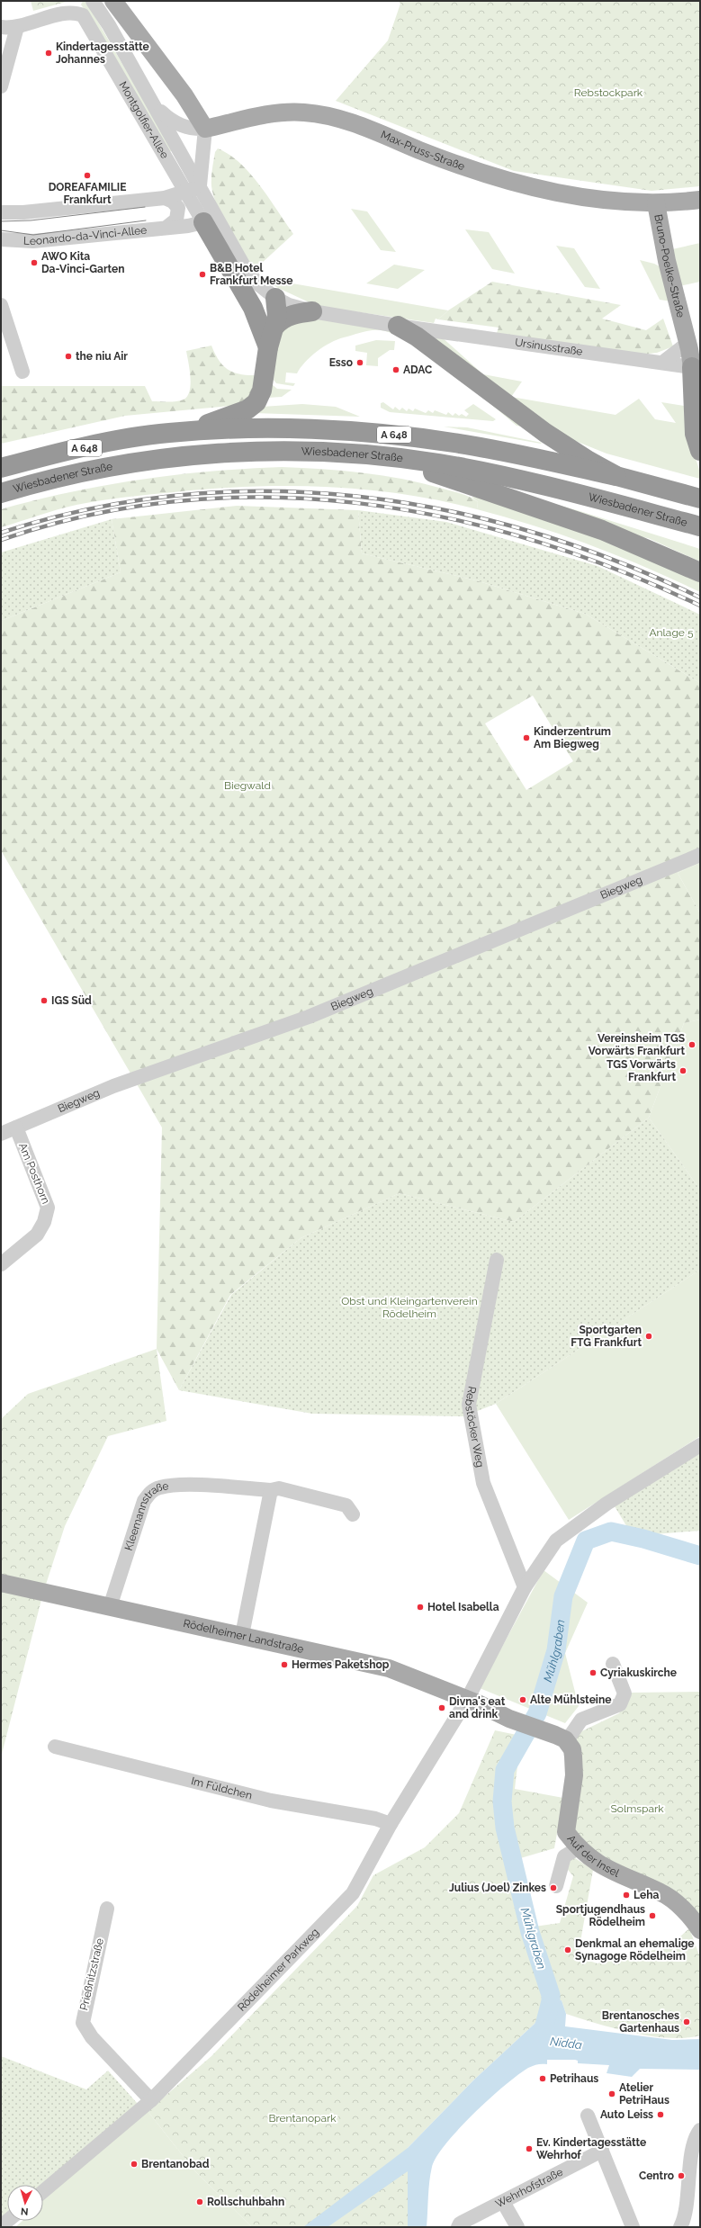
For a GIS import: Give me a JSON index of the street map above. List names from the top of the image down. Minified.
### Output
{"streets":{"highway":["A 648","Wiesbadener Straße"],"main road":["Max-Pruss-Straße","Bruno-Poelke-Straße","Rödelheimer Landstraße","Auf der Insel"],"street":["Montgolfier-Allee","Leonardo-da-Vinci-Allee","Ursinusstraße","Biegweg","Am Posthorn","Rebstöcker Weg","Kleemannstraße","Im Füldchen","Rödelheimer Parkweg","Prießnitzstraße","Wehrhofstraße"]},"crossings":[["Montgolfier-Allee","Leonardo-da-Vinci-Allee"],["Montgolfier-Allee","Ursinusstraße"],["Max-Pruss-Straße","Bruno-Poelke-Straße"],["Leonardo-da-Vinci-Allee","Ursinusstraße"],["Bruno-Poelke-Straße","Ursinusstraße"],["A 648","Wiesbadener Straße"],["Biegweg","Am Posthorn"],["Kleemannstraße","Rödelheimer Landstraße"],["Rödelheimer Landstraße","Auf der Insel"],["Rödelheimer Landstraße","Rödelheimer Parkweg"],["Im Füldchen","Rödelheimer Parkweg"],["Rödelheimer Parkweg","Prießnitzstraße"]],"water":["Mühlgraben","Nidda"],"parks":["Rebstockpark","Anlage 5","Biegwald","Obst und Kleingartenverein Rödelheim","Solmspark","Brentanopark"],"places":["Kindertagesstätte Johannes","DOREAFAMILIE Frankfurt","AWO Kita Da-Vinci-Garten","B&B Hotel Frankfurt Messe","the niu Air","Esso","ADAC","Kinderzentrum Am Biegweg","IGS Süd","Vereinsheim TGS Vorwärts Frankfurt","TGS Vorwärts Frankfurt","Sportgarten FTG Frankfurt","Hotel Isabella","Hermes Paketshop","Cyriakuskirche","Alte Mühlsteine","Divna's eat and drink","Julius (Joel) Zinkes","Leha","Sportjugendhaus Rödelheim","Denkmal an ehemalige Synagoge Rödelheim","Brentanosches Gartenhaus","Petrihaus","Atelier PetriHaus","Auto Leiss","Ev. Kindertagesstätte Wehrhof","Brentanobad","Centro","Rollschuhbahn"],"north":"bottom"}
